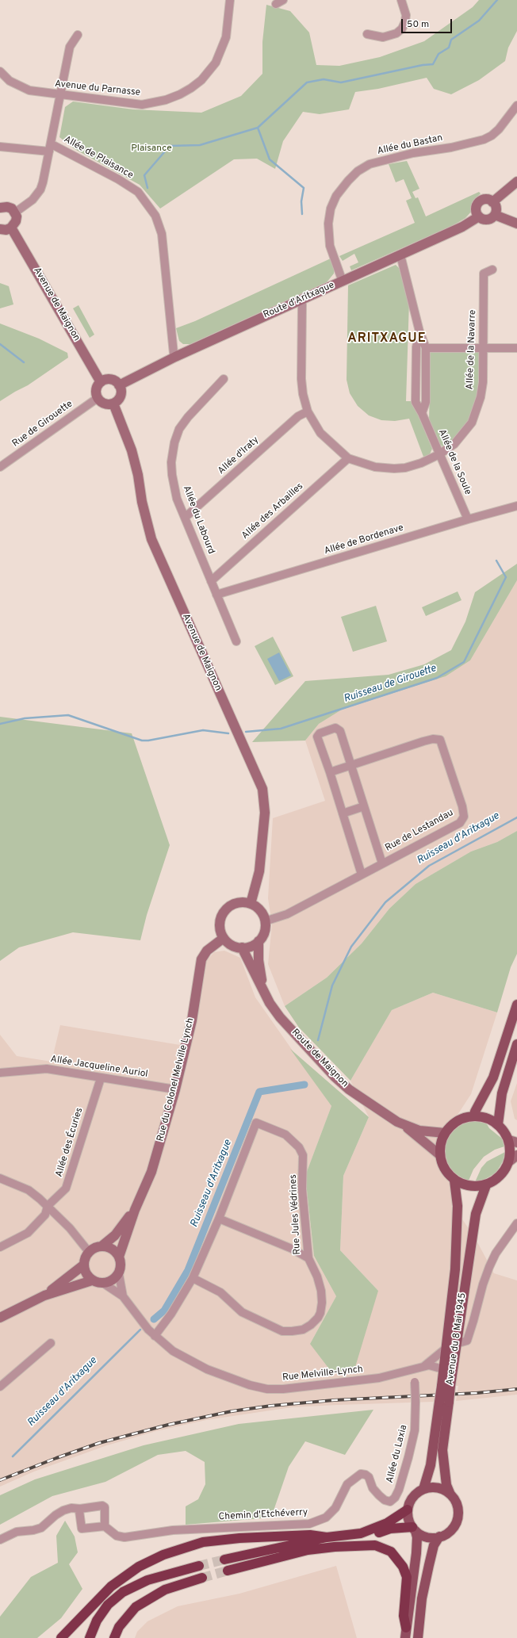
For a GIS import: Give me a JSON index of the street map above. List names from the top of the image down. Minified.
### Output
{"streets":{"main road":["Avenue du 8 Mai 1945"],"street":["Avenue du Parnasse","Allée du Bastan","Allée de Plaisance","Route d'Aritxague","Avenue de Maignon","Allée de la Navarre","Rue de Girouette","Allée d'Iraty","Allée de la Soule","Allée des Arbailles","Allée du Labourd","Allée de Bordenave","Rue de Lestandau","Route de Maignon","Allée Jacqueline Auriol","Rue du Colonel Melville Lynch","Allée des Écuries","Rue Jules Védrines","Rue Melville-Lynch","Allée du Laxia","Chemin d'Etchéverry"]},"crossings":[["Allée du Bastan","Route d'Aritxague"],["Allée de Plaisance","Route d'Aritxague"],["Route d'Aritxague","Avenue de Maignon"],["Route d'Aritxague","Allée de la Navarre"],["Route d'Aritxague","Rue de Girouette"],["Route d'Aritxague","Allée de la Soule"],["Avenue de Maignon","Rue de Girouette"],["Avenue de Maignon","Rue de Lestandau"],["Avenue de Maignon","Route de Maignon"],["Avenue de Maignon","Rue du Colonel Melville Lynch"],["Allée de la Navarre","Allée d'Iraty"],["Allée de la Navarre","Allée de la Soule"],["Allée de la Navarre","Allée des Arbailles"],["Allée d'Iraty","Allée du Labourd"],["Allée de la Soule","Allée de Bordenave"],["Allée des Arbailles","Allée du Labourd"],["Allée du Labourd","Allée de Bordenave"],["Rue de Lestandau","Route de Maignon"],["Rue de Lestandau","Rue du Colonel Melville Lynch"],["Route de Maignon","Rue du Colonel Melville Lynch"],["Route de Maignon","Avenue du 8 Mai 1945"],["Allée Jacqueline Auriol","Rue du Colonel Melville Lynch"],["Allée Jacqueline Auriol","Allée des Écuries"],["Avenue du 8 Mai 1945","Rue Melville-Lynch"],["Rue Melville-Lynch","Allée du Laxia"],["Allée du Laxia","Chemin d'Etchéverry"]],"districts":["ARITXAGUE"],"water":["Ruisseau de Girouette","Ruisseau d'Aritxague"],"parks":["Plaisance"],"scale_bar":"50 m"}
